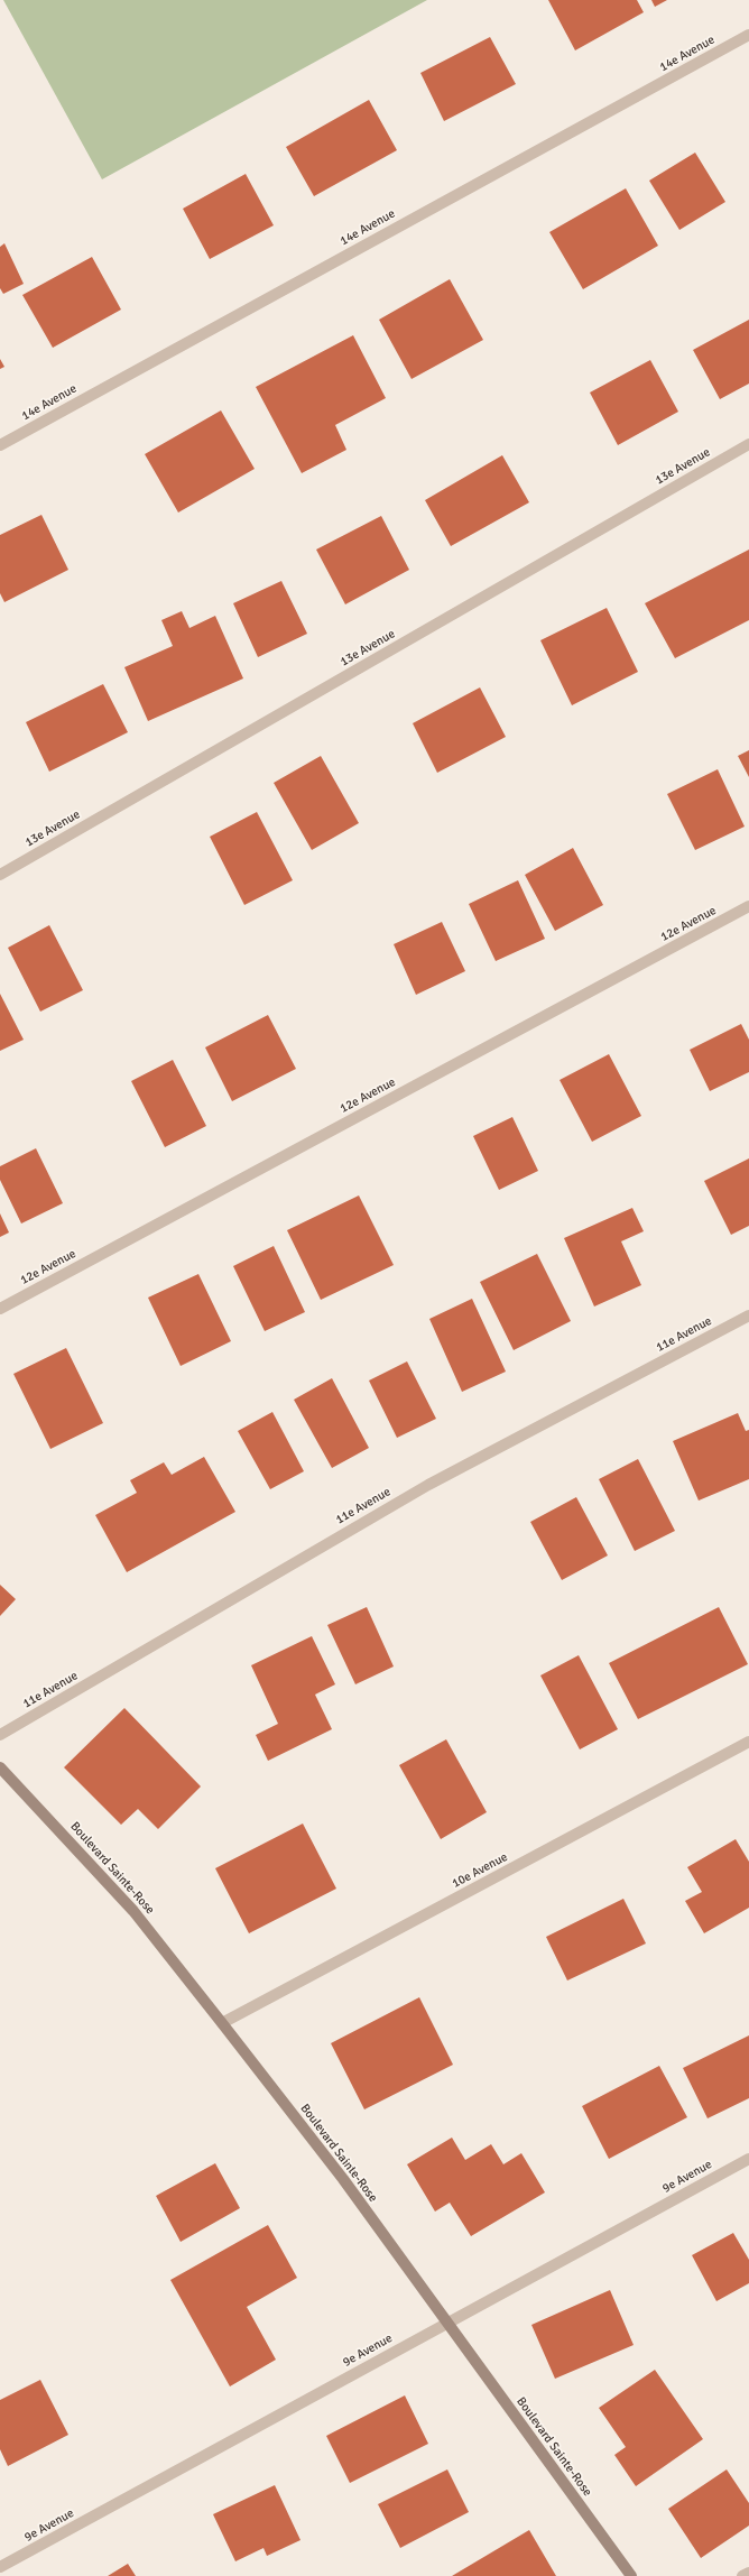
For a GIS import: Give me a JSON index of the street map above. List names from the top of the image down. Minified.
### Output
{"streets":{"street":["14e Avenue","13e Avenue","12e Avenue","11e Avenue","Boulevard Sainte-Rose","10e Avenue","9e Avenue"]},"crossings":[["Boulevard Sainte-Rose","10e Avenue"],["Boulevard Sainte-Rose","9e Avenue"]]}
